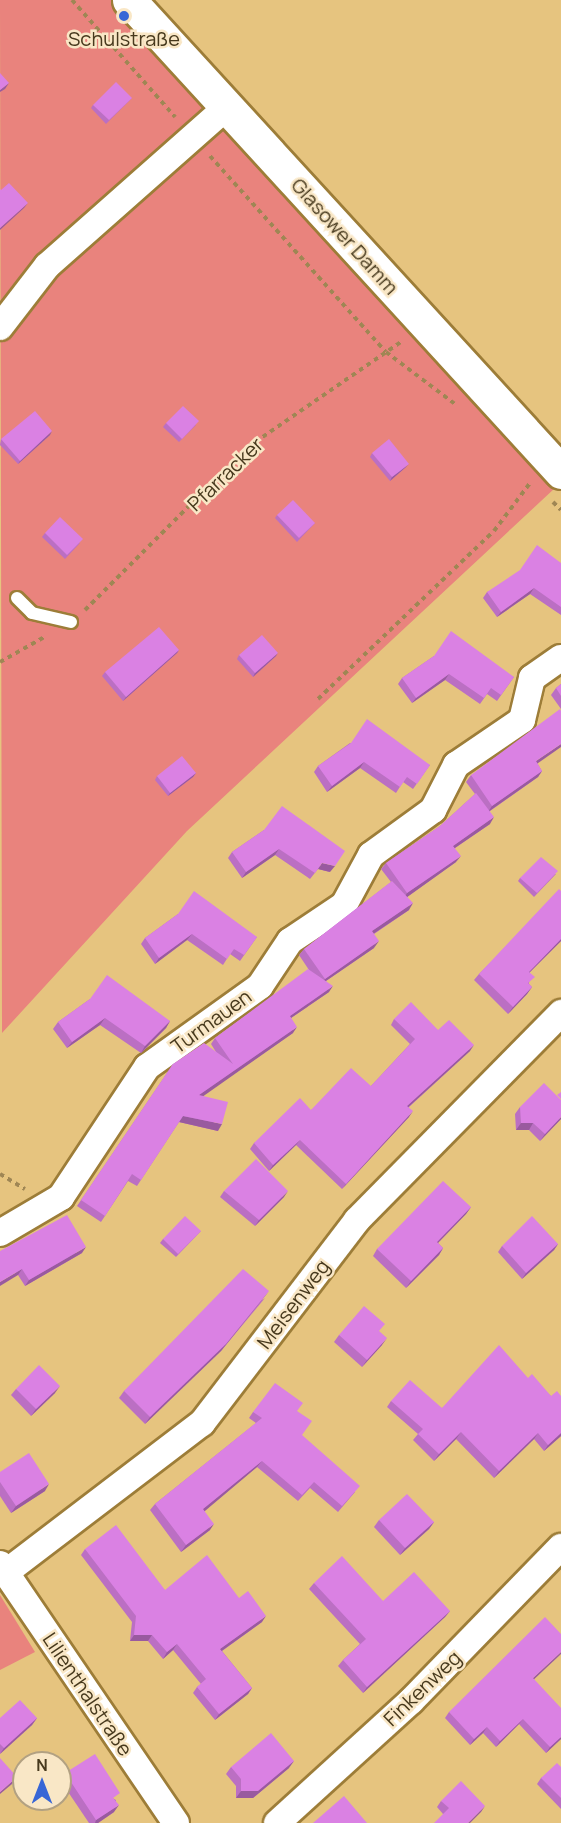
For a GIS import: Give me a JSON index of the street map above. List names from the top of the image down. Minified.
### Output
{"streets":{"street":["Glasower Damm","Turmauen","Meisenweg","Finkenweg","Lilienthalstraße"],"path":["Pfarracker"]},"crossings":[["Glasower Damm","Pfarracker"],["Meisenweg","Lilienthalstraße"]],"places":["Schulstraße"],"north":"top"}
